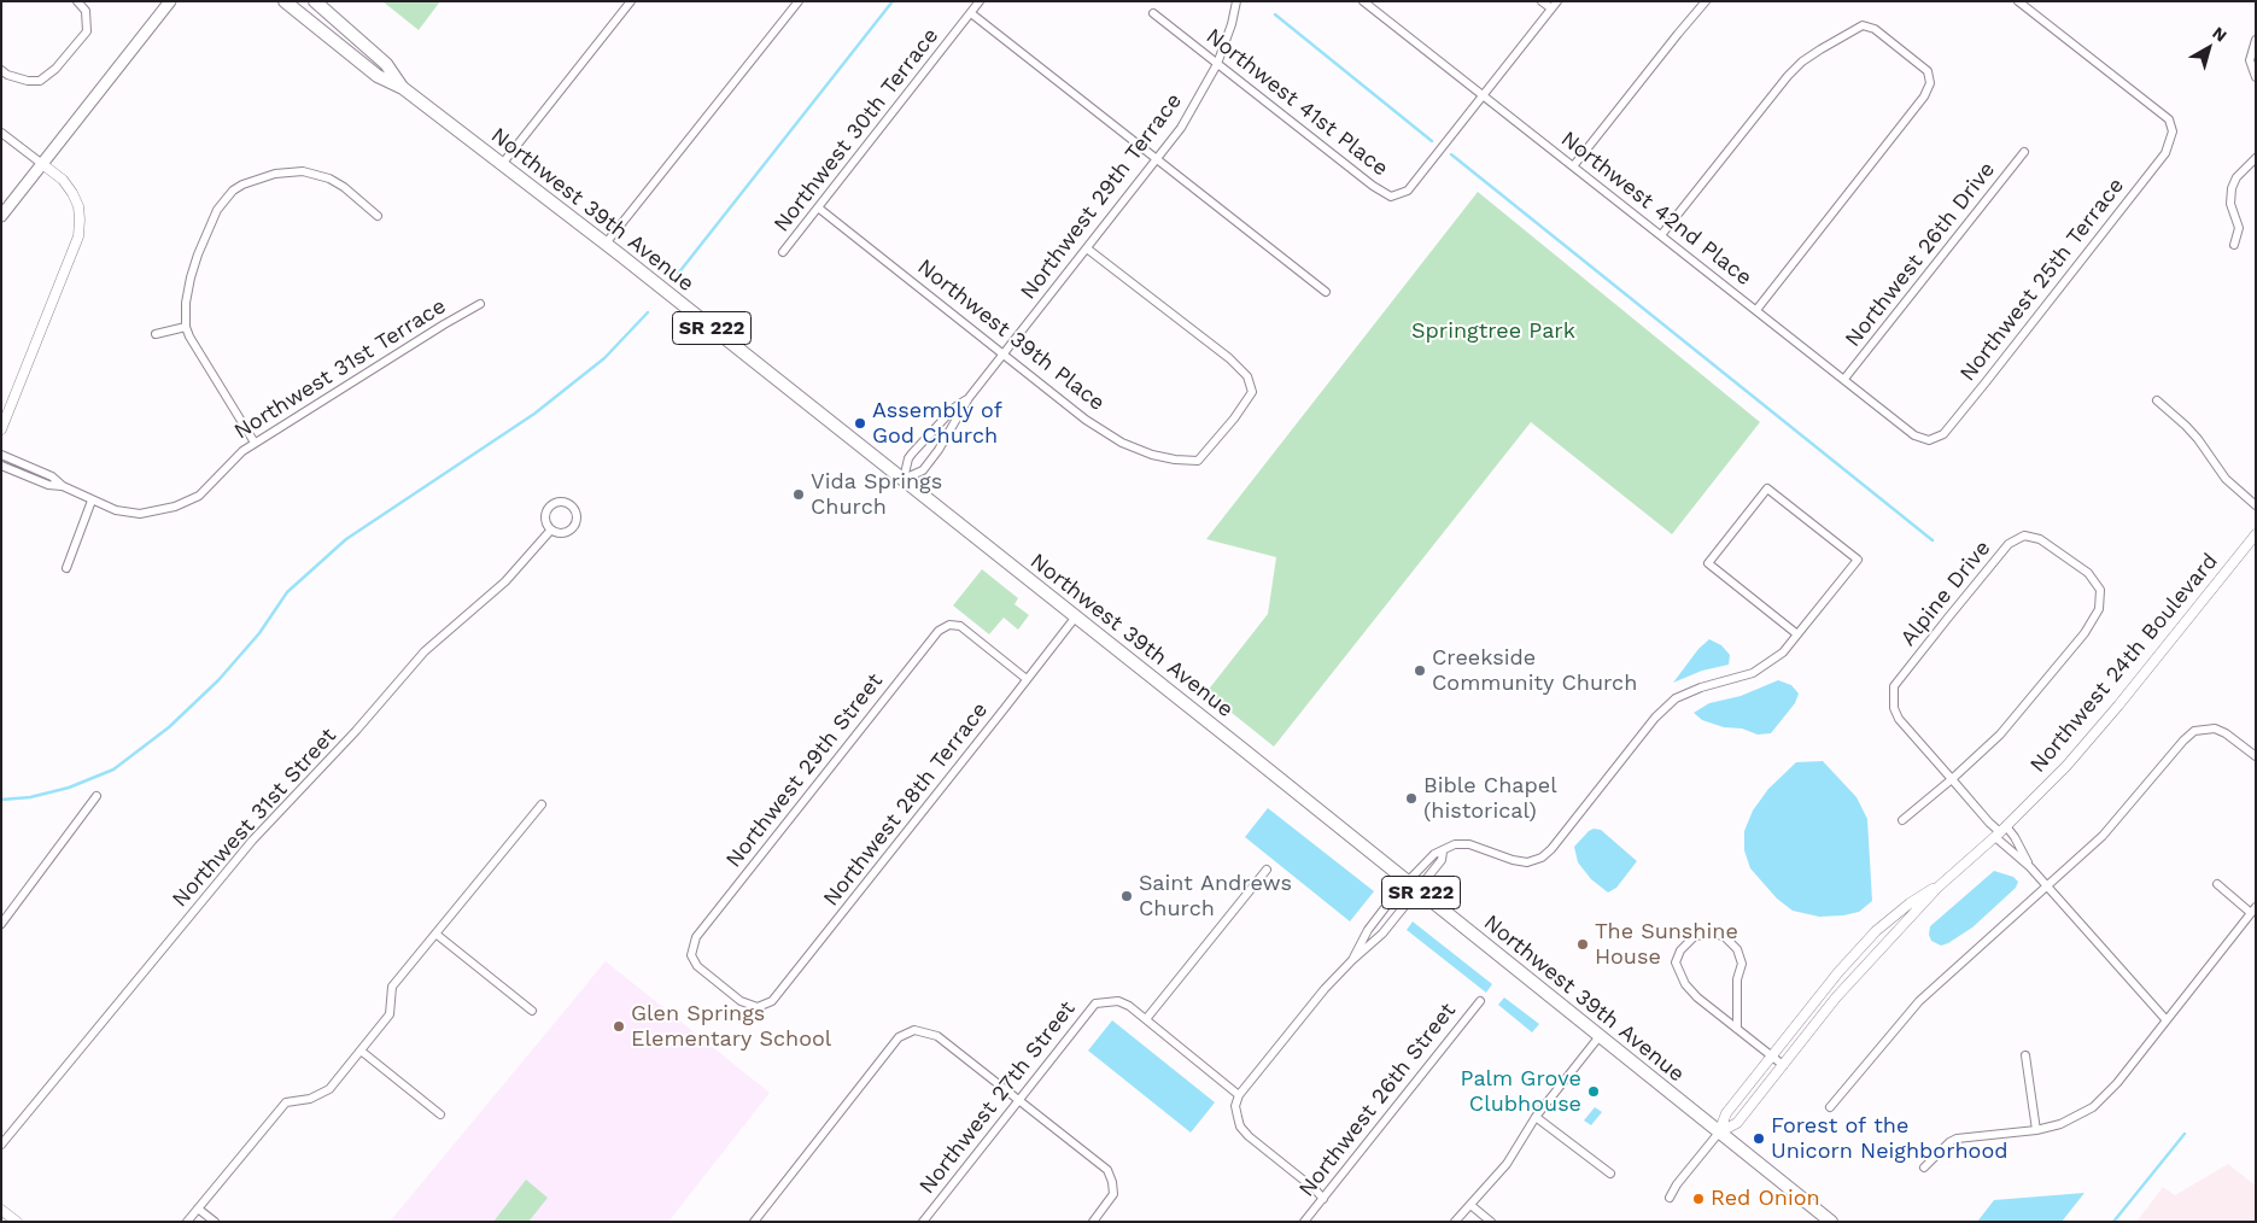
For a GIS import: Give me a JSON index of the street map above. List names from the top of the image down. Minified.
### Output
{"streets":{"main road":["Northwest 39th Avenue","SR 222"],"street":["Northwest 41st Place","Northwest 30th Terrace","Northwest 29th Terrace","Northwest 42nd Place","Northwest 26th Drive","Northwest 25th Terrace","Northwest 39th Place","Northwest 31st Terrace","Alpine Drive","Northwest 24th Boulevard","Northwest 29th Street","Northwest 28th Terrace","Northwest 31st Street","Northwest 27th Street","Northwest 26th Street"]},"crossings":[["Northwest 41st Place","Northwest 29th Terrace"],["Northwest 41st Place","Northwest 42nd Place"],["Northwest 30th Terrace","Northwest 39th Place"],["Northwest 29th Terrace","Northwest 39th Avenue"],["Northwest 29th Terrace","Northwest 39th Place"],["Northwest 42nd Place","Northwest 26th Drive"],["Northwest 42nd Place","Northwest 25th Terrace"],["Northwest 39th Avenue","Northwest 24th Boulevard"],["Northwest 39th Avenue","Northwest 28th Terrace"],["Alpine Drive","Northwest 24th Boulevard"],["Northwest 29th Street","Northwest 28th Terrace"]],"parks":["Springtree Park"],"places":["Assembly of God Church","Vida Springs Church","Creekside Community Church","Bible Chapel (historical)","Saint Andrews Church","The Sunshine House","Glen Springs Elementary School","Palm Grove Clubhouse","Forest of the Unicorn Neighborhood","Red Onion"],"north":"top right"}
